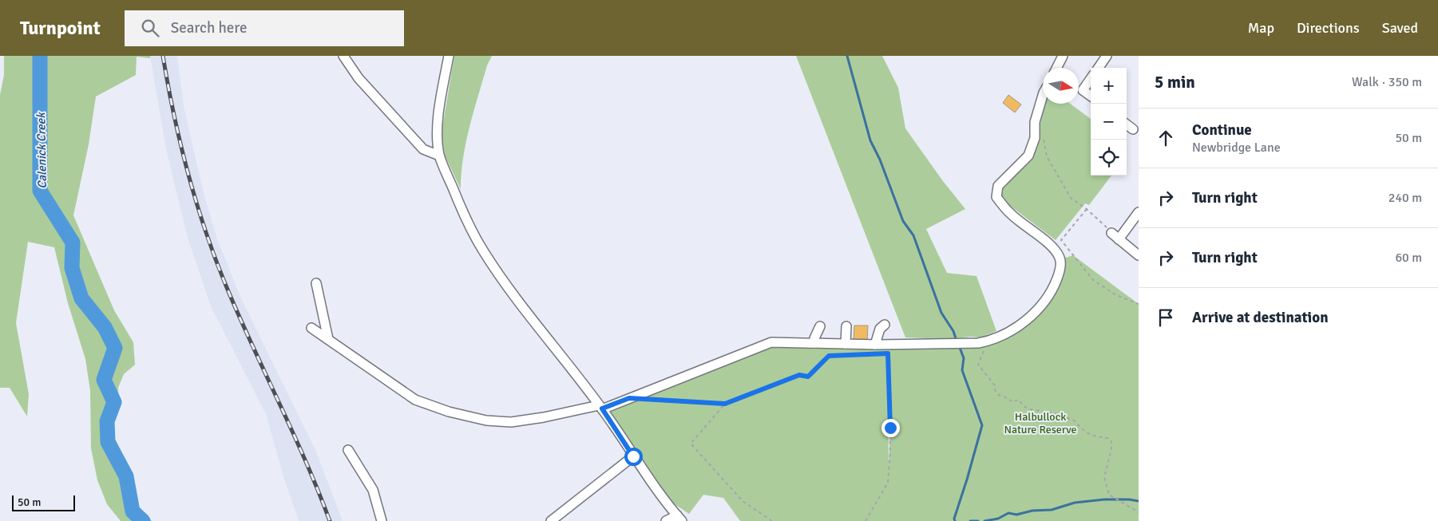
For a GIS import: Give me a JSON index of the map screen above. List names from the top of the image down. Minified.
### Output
{"water":["Calenick Creek"],"parks":["Halbullock Nature Reserve"],"scale_bar":"50 m","north":"right","page":{"header":"Turnpoint","search":"Search here","nav":["Map","Directions","Saved"],"heading":["5 min","Walk · 350 m"],"map_buttons":["+","−"],"list":[["Continue","Newbridge Lane","50 m"],["Turn right","240 m"],["Turn right","60 m"],"Arrive at destination"],"scale":"50 m"}}
